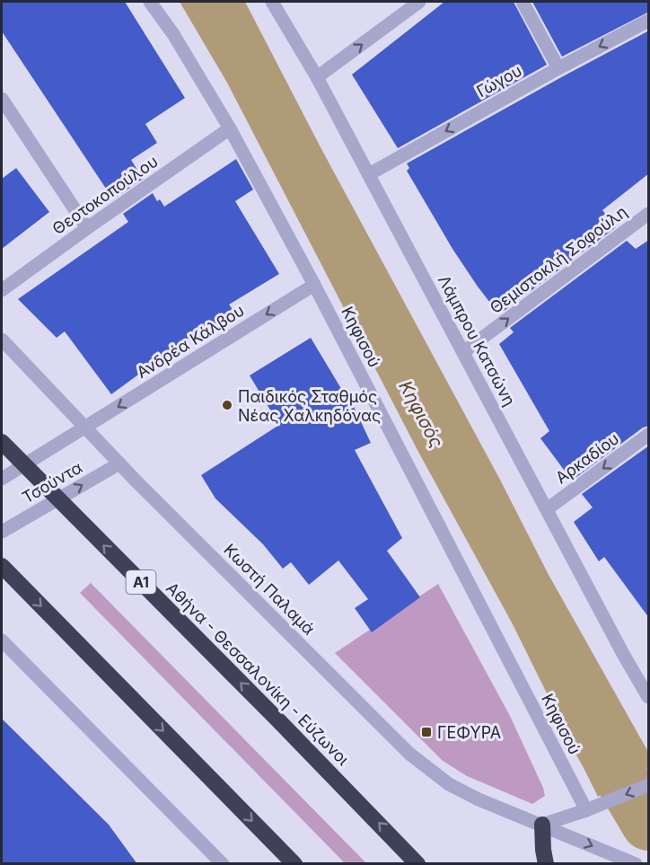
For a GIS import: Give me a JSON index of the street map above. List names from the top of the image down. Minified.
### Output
{"streets":{"highway":["Α1","Αθήνα - Θεσσαλονίκη - Εύζωνοι"],"street":["Γώγου","Θεοτοκοπούλου","Θεμιστοκλή Σοφούλη","Κηφισού","Λάμπρου Κατσώνη","Ανδρέα Κάλβου","Αρκαδίου","Τσούντα","Κωστή Παλαμά"]},"crossings":[["Γώγου","Λάμπρου Κατσώνη"],["Θεοτοκοπούλου","Κηφισού"],["Θεμιστοκλή Σοφούλη","Λάμπρου Κατσώνη"],["Κηφισού","Ανδρέα Κάλβου"],["Λάμπρου Κατσώνη","Αρκαδίου"],["Ανδρέα Κάλβου","Τσούντα"],["Ανδρέα Κάλβου","Κωστή Παλαμά"],["Τσούντα","Κωστή Παλαμά"]],"one_way":["Γώγου","Θεμιστοκλή Σοφούλη","Ανδρέα Κάλβου","Αρκαδίου"],"water":["Κηφισός"],"places":{"other":["Παιδικός Σταθμός Νέας Χαλκηδόνας"],"transit":["ΓΕΦΥΡΑ"]}}
